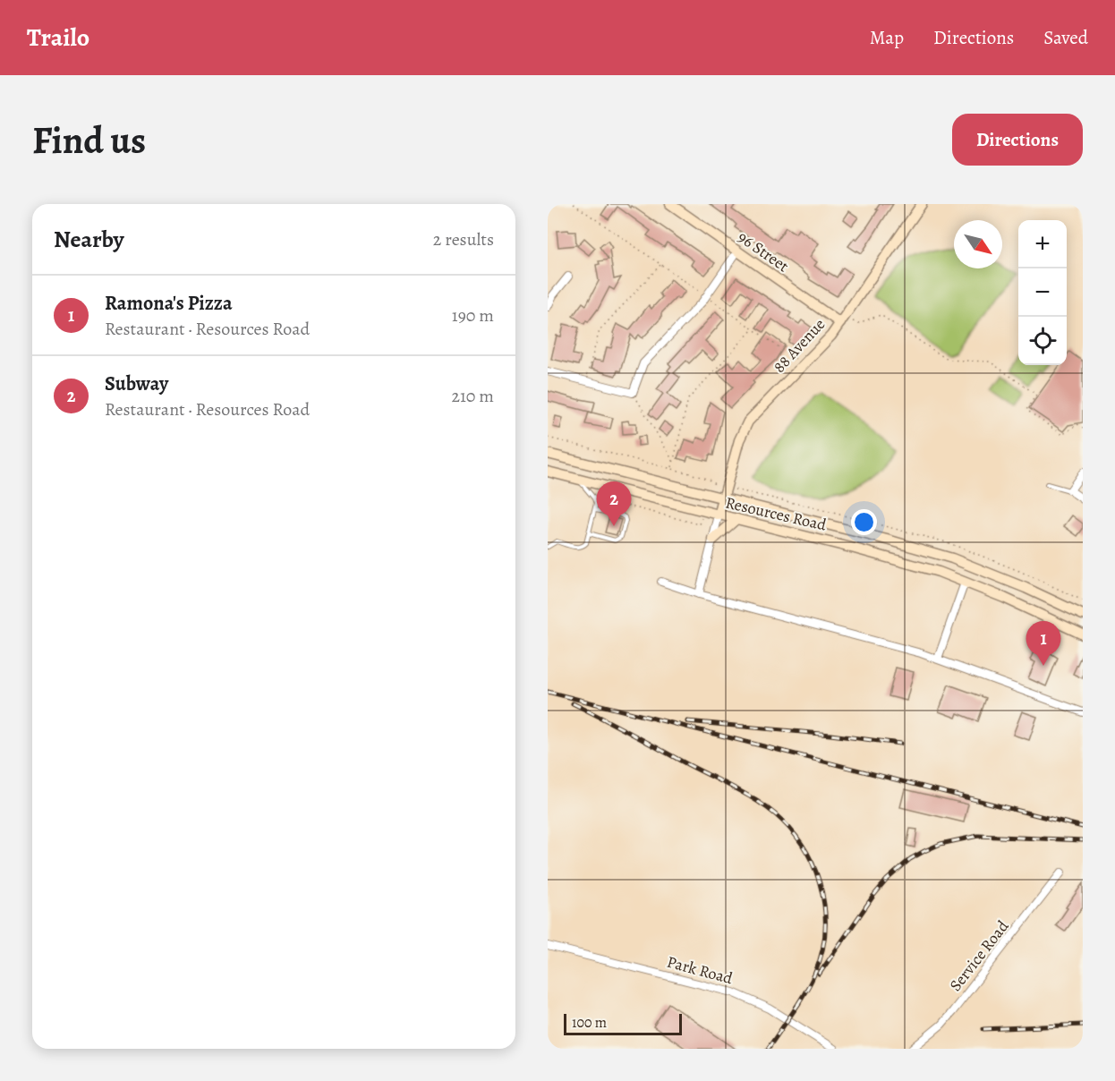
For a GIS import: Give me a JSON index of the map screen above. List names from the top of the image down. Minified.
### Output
{"streets":{"main road":["96 Street","88 Avenue","Resources Road"],"street":["Service Road","Park Road"]},"crossings":[["96 Street","88 Avenue"],["88 Avenue","Resources Road"]],"scale_bar":"100 m","north":"bottom right","page":{"header":"Trailo","nav":["Map","Directions","Saved"],"buttons":"Directions","title":"Find us","heading":["Nearby","2 results"],"map_buttons":["+","−"],"list":[{"mark":"1","name":"Ramona's Pizza","note":"Restaurant · Resources Road","value":"190 m"},{"mark":"2","name":"Subway","note":"Restaurant · Resources Road","value":"210 m"}],"pins":["2","1"],"scale":"100 m"}}
